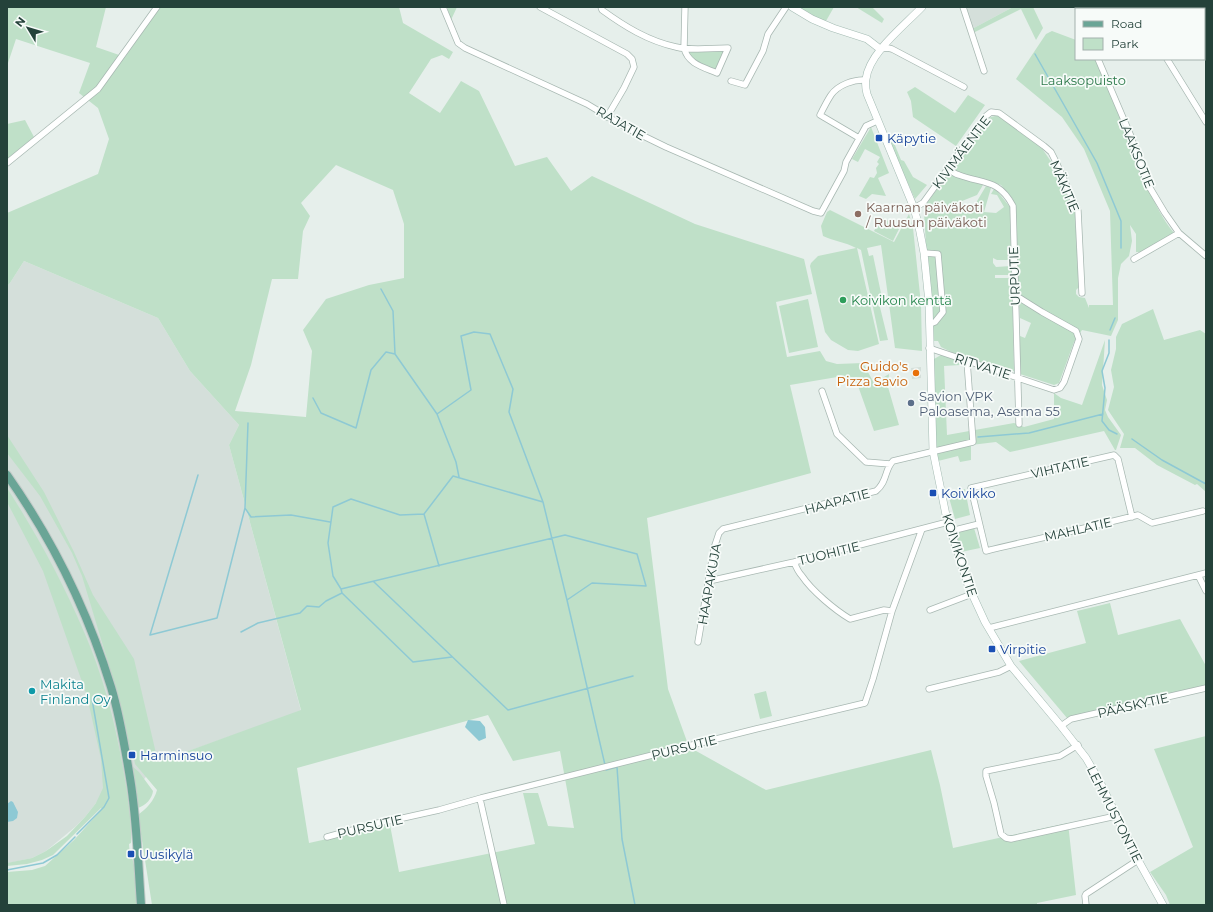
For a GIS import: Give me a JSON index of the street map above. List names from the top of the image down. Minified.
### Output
{"streets":{"main road":["KOIVIKONTIE","LEHMUSTONTIE"],"street":["RAJATIE","KIVIMÄENTIE","LAAKSOTIE","MÄKITIE","URPUTIE","RITVATIE","VIHTATIE","HAAPATIE","MAHLATIE","TUOHITIE","HAAPAKUJA","PÄÄSKYTIE","PURSUTIE"]},"crossings":[["KIVIMÄENTIE","MÄKITIE"],["KIVIMÄENTIE","URPUTIE"],["KIVIMÄENTIE","KOIVIKONTIE"],["URPUTIE","RITVATIE"],["RITVATIE","KOIVIKONTIE"],["VIHTATIE","MAHLATIE"],["HAAPATIE","HAAPAKUJA"],["TUOHITIE","KOIVIKONTIE"],["TUOHITIE","HAAPAKUJA"],["TUOHITIE","PURSUTIE"],["KOIVIKONTIE","PÄÄSKYTIE"],["KOIVIKONTIE","LEHMUSTONTIE"],["PÄÄSKYTIE","LEHMUSTONTIE"]],"parks":["Laaksopuisto"],"places":{"transit":["Käpytie","Koivikko","Virpitie","Harminsuo","Uusikylä"],"other":["Kaarnan päiväkoti / Ruusun päiväkoti","Koivikon kenttä","Guido's Pizza Savio","Savion VPK Paloasema, Asema 55","Makita Finland Oy"]},"legend":["Road","Park"],"north":"top left"}
